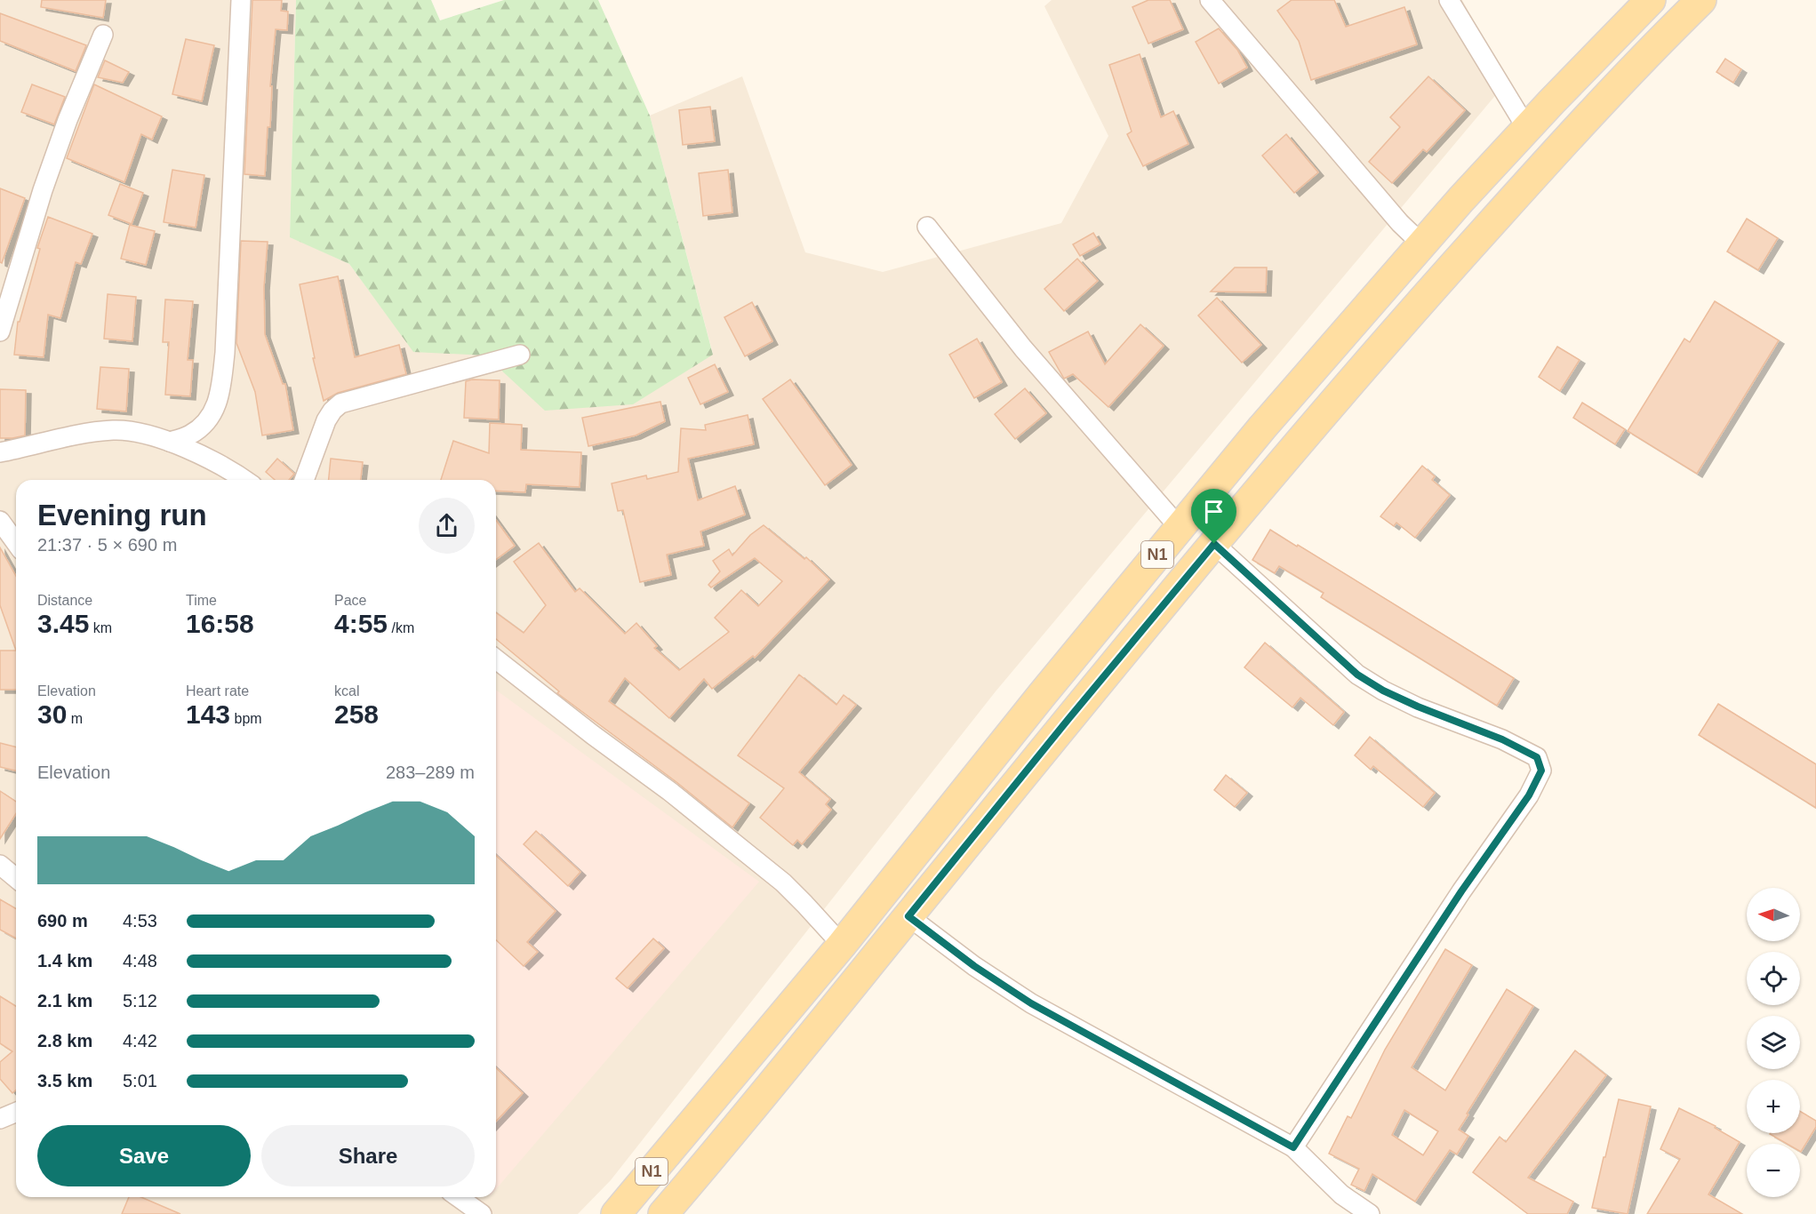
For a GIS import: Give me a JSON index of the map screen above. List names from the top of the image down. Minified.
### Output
{"streets":{"main road":["N1"]},"north":"left","page":{"heading":["Evening run","21:37 · 5 × 690 m"],"stats":[["Distance","3.45 km"],["Time","16:58"],["Pace","4:55 /km"],["Elevation","30 m"],["Heart rate","143 bpm"],["kcal","258"]],"chart":["Elevation","283–289 m"],"map_buttons":["+","−"],"list":[{"name":"690 m","note":"4:53"},{"name":"1.4 km","note":"4:48"},{"name":"2.1 km","note":"5:12"},{"name":"2.8 km","note":"4:42"},{"name":"3.5 km","note":"5:01"}],"buttons":["Save","Share"]}}
